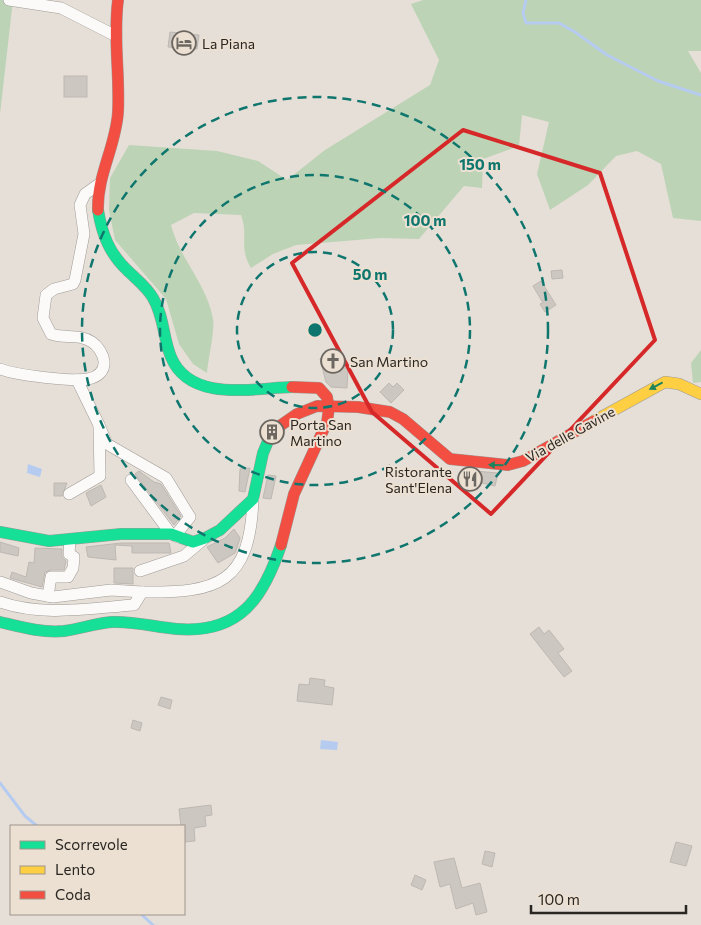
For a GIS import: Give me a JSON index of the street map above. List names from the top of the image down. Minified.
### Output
{"streets":{"street":["Via delle Gavine"]},"one_way":["Via delle Gavine"],"places":{"hotel":["La Piana"],"church":["San Martino"],"building":["Porta San Martino"],"restaurant":["Ristorante Sant'Elena"]},"legend":["Scorrevole","Lento","Coda"],"scale_bar":"100 m","rings":["150 m","100 m","50 m"]}
